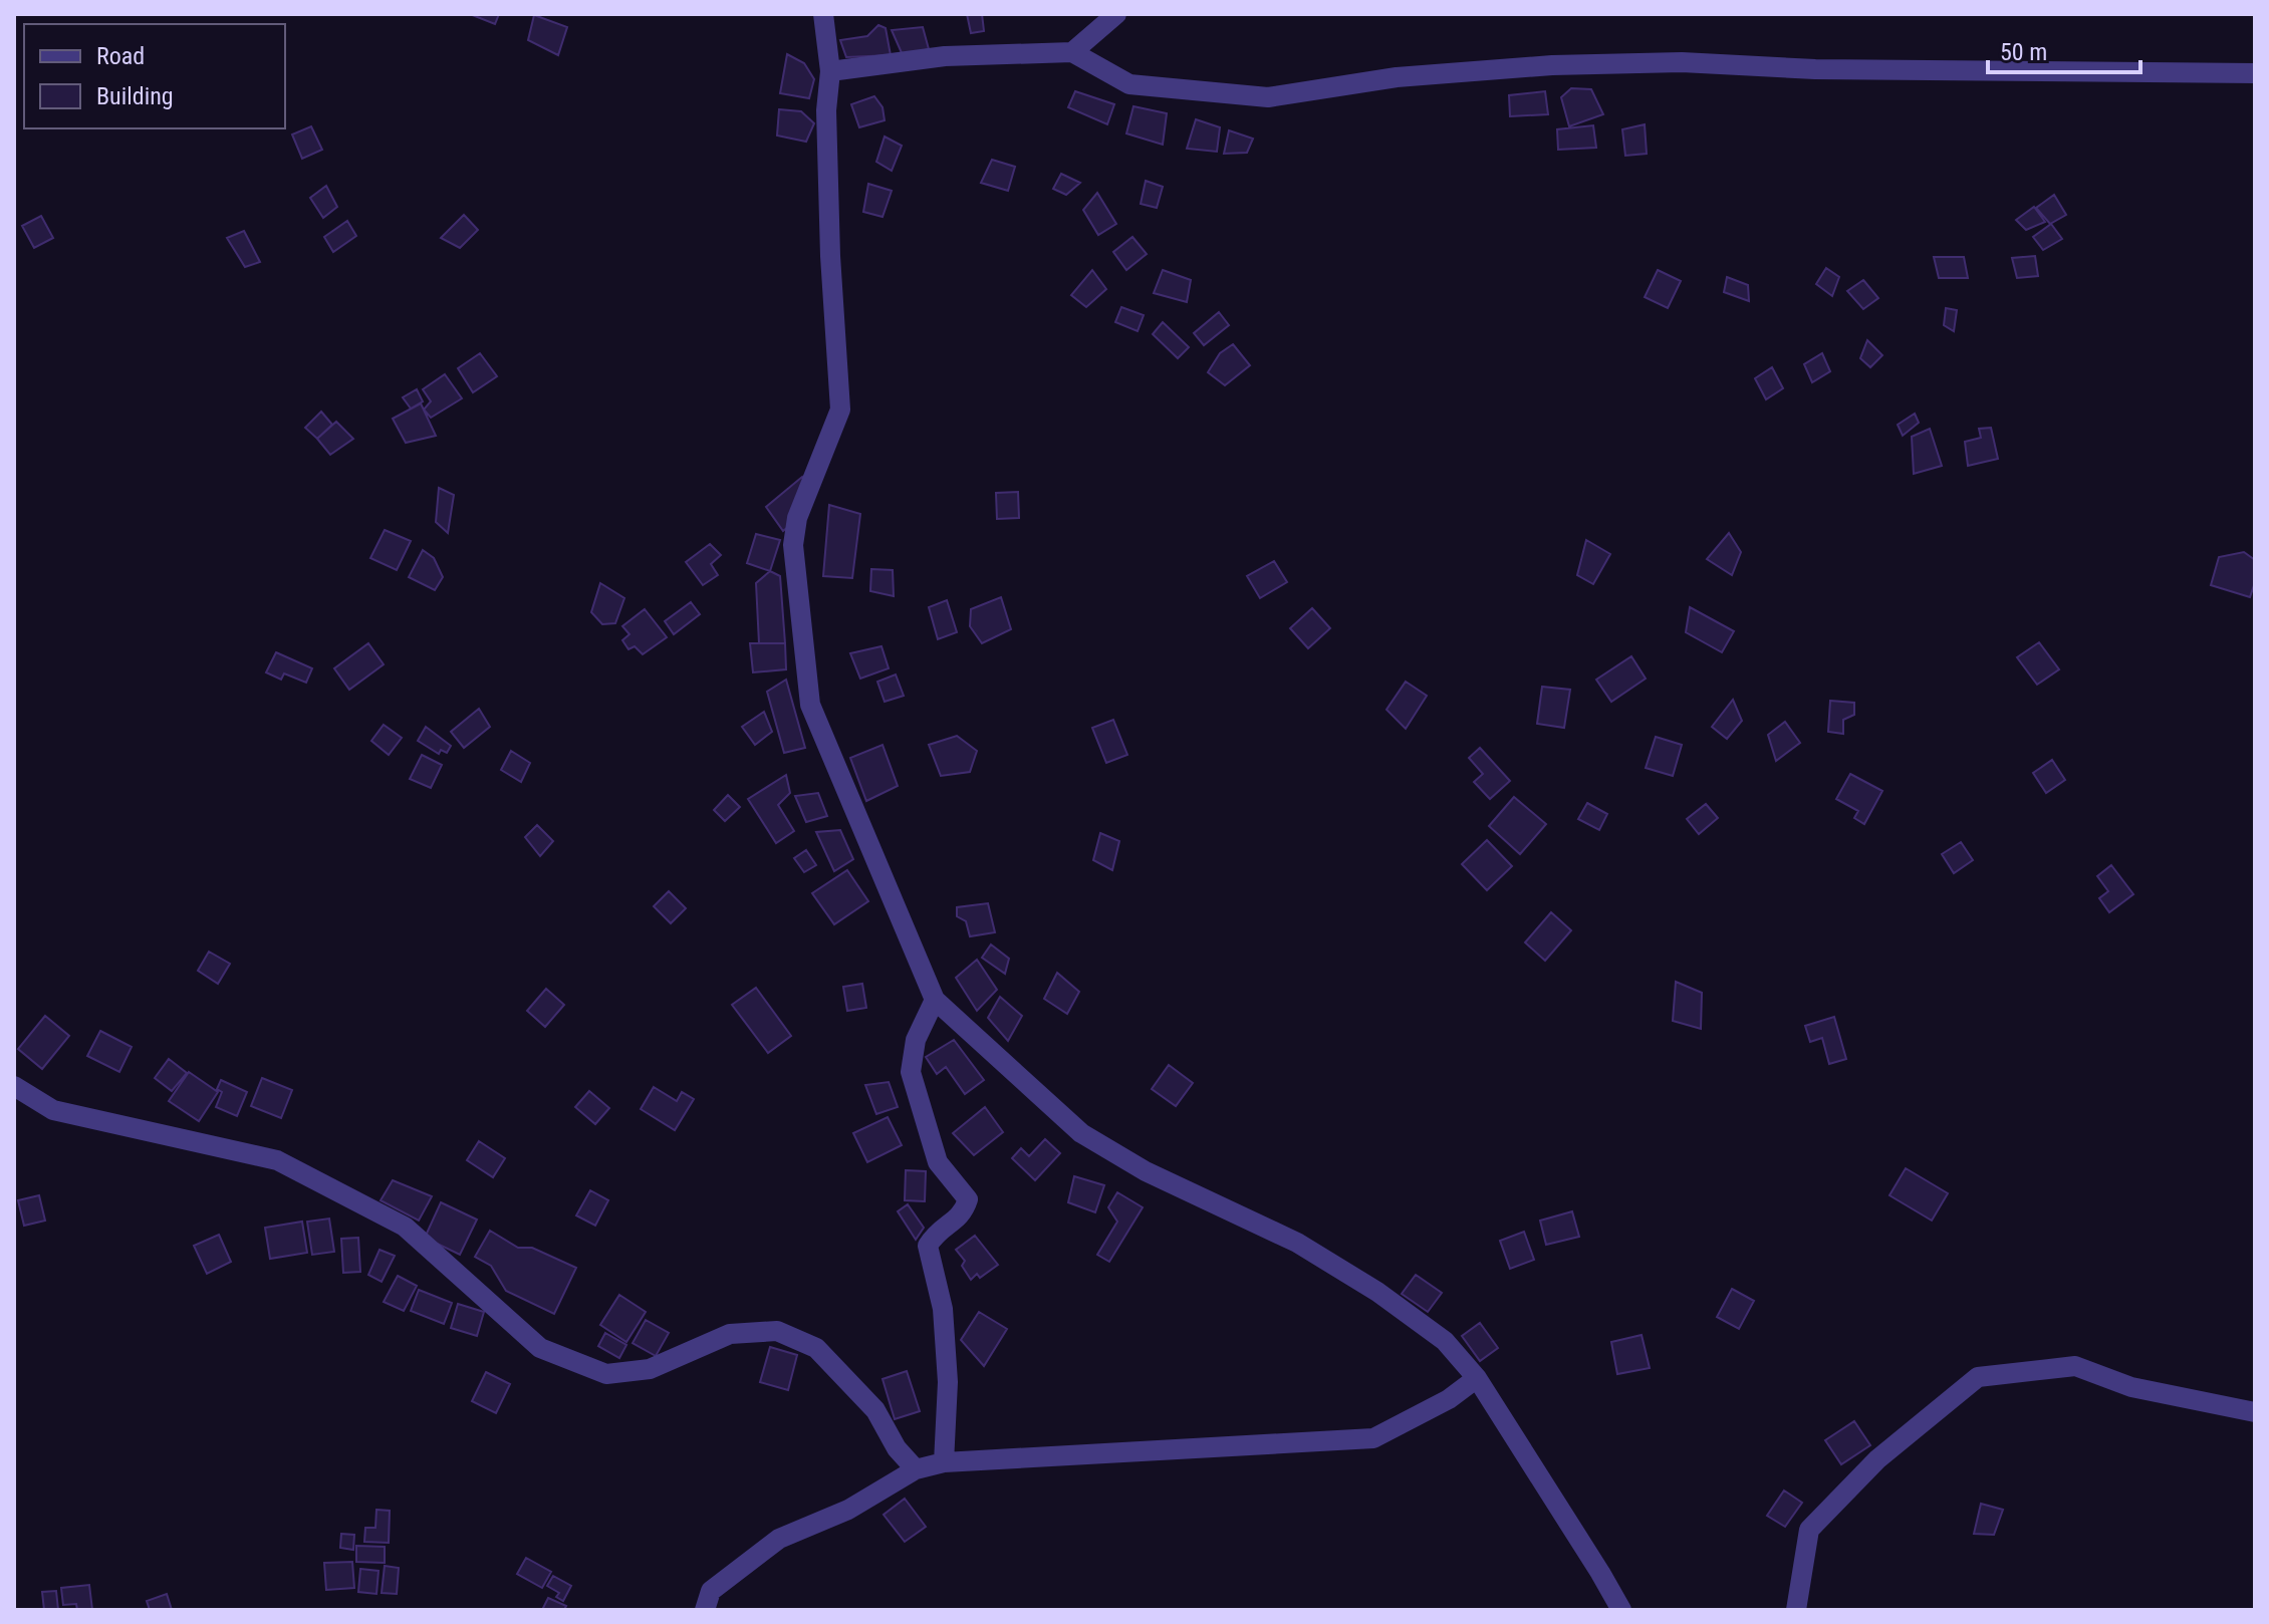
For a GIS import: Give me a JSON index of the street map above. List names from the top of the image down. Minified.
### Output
{"legend":["Road","Building"],"scale_bar":"50 m"}
